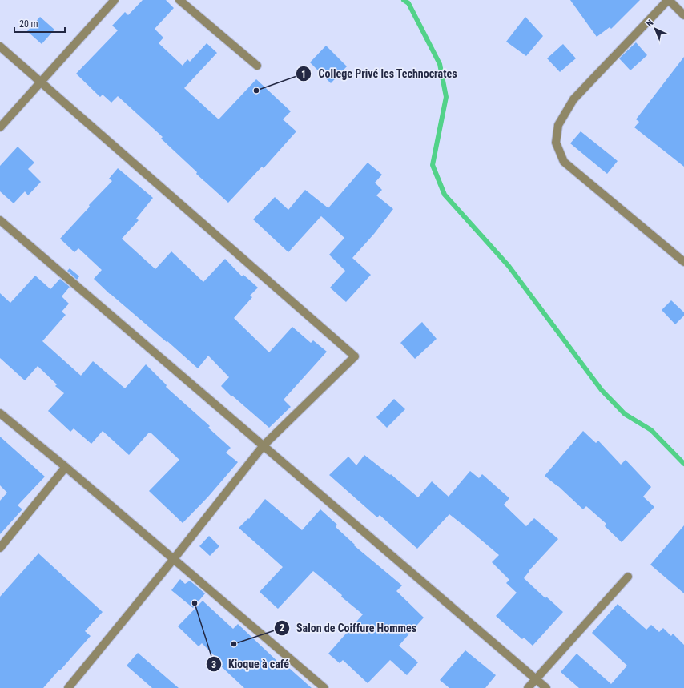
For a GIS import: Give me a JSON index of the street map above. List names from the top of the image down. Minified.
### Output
{"places":["College Privé les Technocrates","Kioque à café","Salon de Coiffure Hommes"],"scale_bar":"20 m","north":"top left"}
